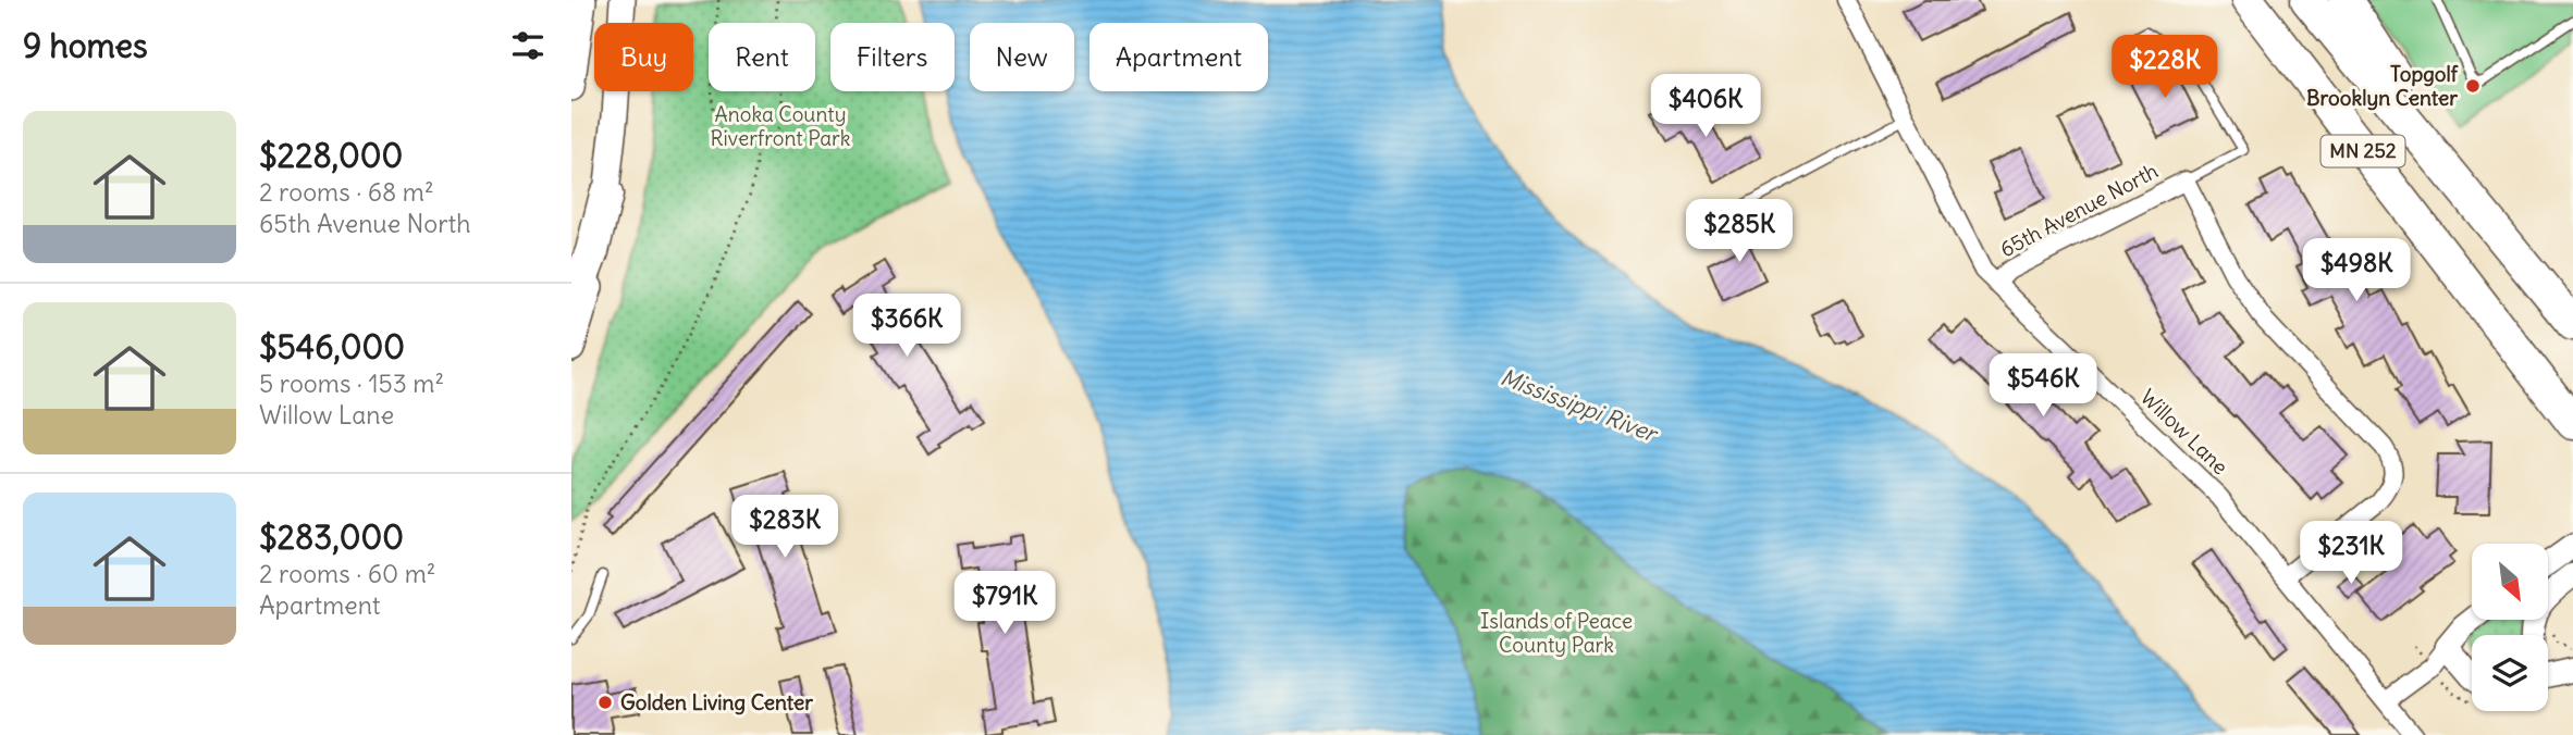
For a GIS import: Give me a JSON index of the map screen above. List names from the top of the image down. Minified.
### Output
{"streets":{"highway":["MN 252"],"street":["65th Avenue North","Willow Lane"]},"crossings":[["65th Avenue North","Willow Lane"]],"water":["Mississippi River"],"parks":["Anoka County Riverfront Park","Islands of Peace County Park"],"places":["Topgolf Brooklyn Center","Golden Living Center"],"north":"bottom right","page":{"heading":"9 homes","chip":["Buy","Rent","Filters","New","Apartment"],"price":["$228K","$406K","$285K","$498K","$366K","$546K","$283K","$231K","$791K"],"list":[{"name":"$228,000","note":"2 rooms · 68 m² · 65th Avenue North"},{"name":"$546,000","note":"5 rooms · 153 m² · Willow Lane"},{"name":"$283,000","note":"2 rooms · 60 m² · Apartment"}]}}
